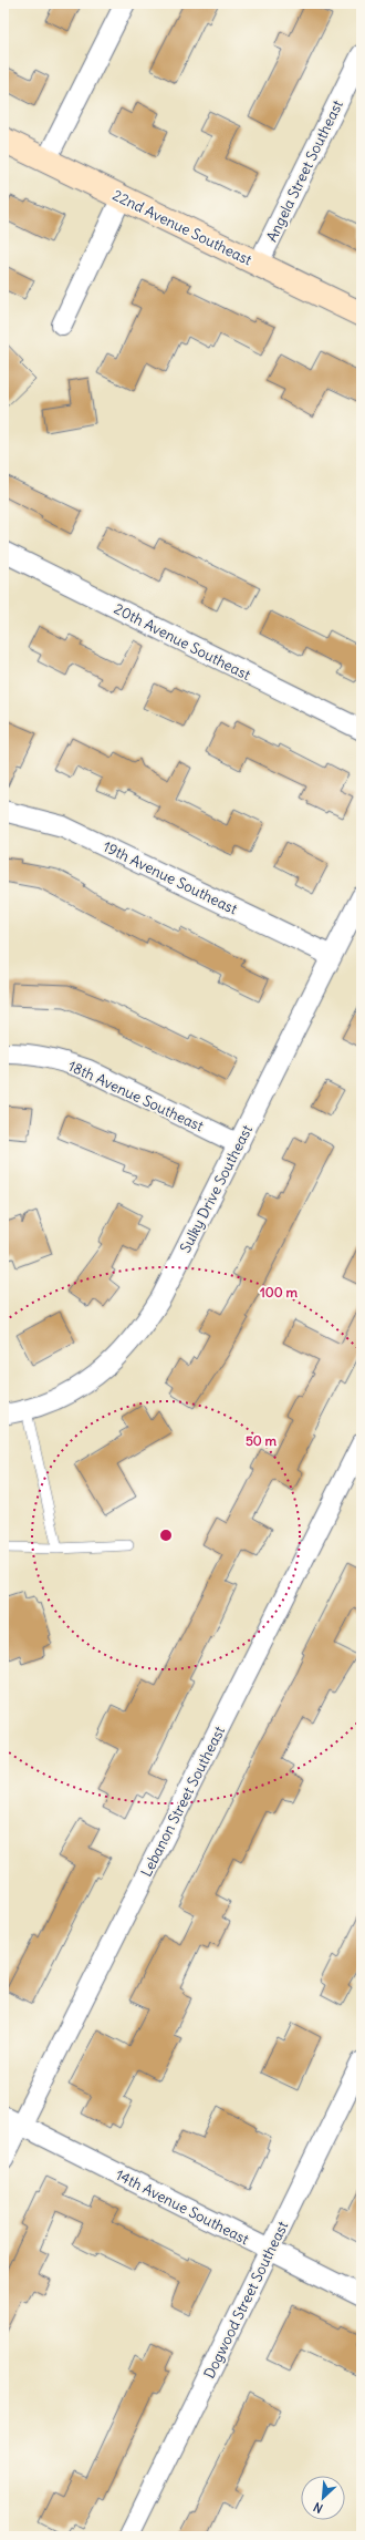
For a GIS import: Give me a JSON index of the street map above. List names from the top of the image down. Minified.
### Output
{"streets":{"street":["Angela Street Southeast","22nd Avenue Southeast","20th Avenue Southeast","19th Avenue Southeast","18th Avenue Southeast","Sulky Drive Southeast","Lebanon Street Southeast","14th Avenue Southeast","Dogwood Street Southeast"]},"crossings":[["Angela Street Southeast","22nd Avenue Southeast"],["19th Avenue Southeast","Sulky Drive Southeast"],["18th Avenue Southeast","Sulky Drive Southeast"],["Lebanon Street Southeast","14th Avenue Southeast"],["14th Avenue Southeast","Dogwood Street Southeast"]],"north":"bottom left","rings":["100 m","50 m"]}
